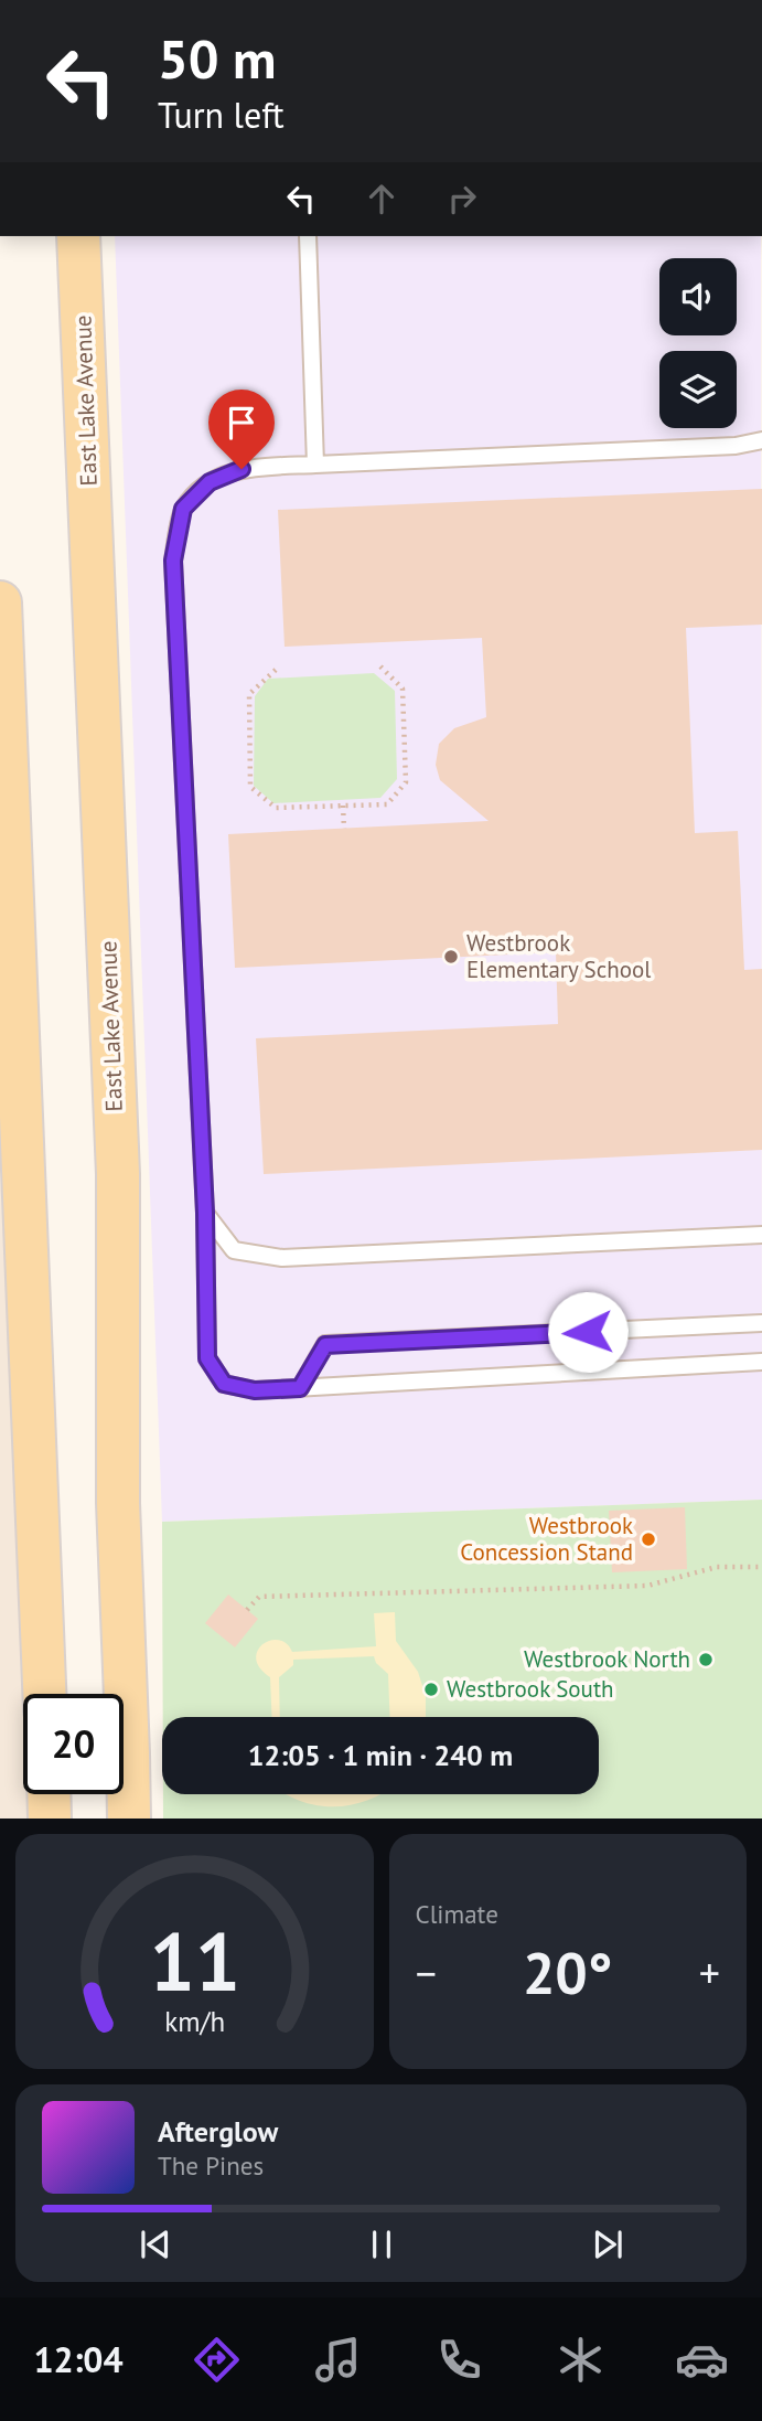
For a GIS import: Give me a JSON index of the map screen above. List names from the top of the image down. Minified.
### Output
{"streets":{"main road":["East Lake Avenue"]},"places":["Westbrook Elementary School","Westbrook Concession Stand","Westbrook North","Westbrook South"],"page":{"turn":["50 m","Turn left"],"limit":"20","trip":"12:05 · 1 min · 240 m","tile":"Climate","heat":["−","20°","+"],"song":["Afterglow","The Pines"],"tabs":"12:04","gauge":["11","km/h"]}}
